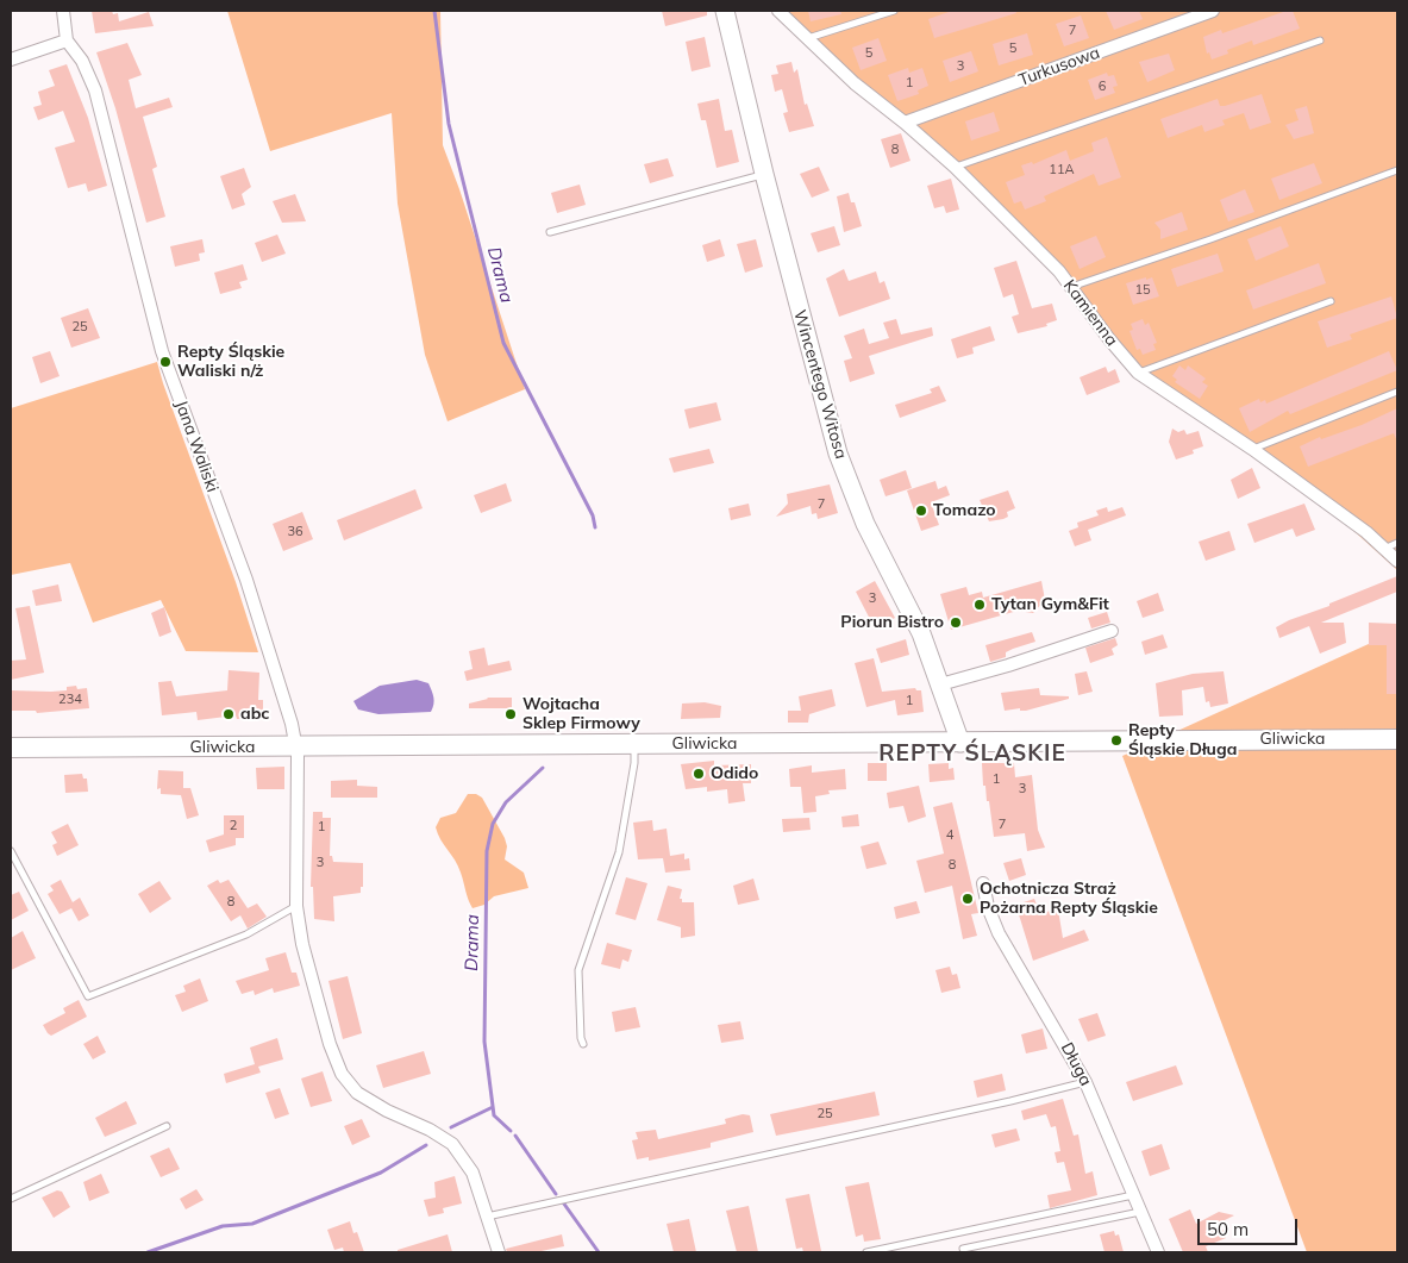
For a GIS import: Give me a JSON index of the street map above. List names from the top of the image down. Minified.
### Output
{"streets":{"main road":["Gliwicka"],"street":["Turkusowa","Kamienna","Wincentego Witosa","Jana Waliski","Długa"]},"crossings":[["Turkusowa","Kamienna"],["Wincentego Witosa","Gliwicka"],["Jana Waliski","Gliwicka"]],"districts":["REPTY ŚLĄSKIE"],"water":["Drama"],"places":["Repty Śląskie Waliski n/ż","Tomazo","Tytan Gym&Fit","Piorun Bistro","abc","Wojtacha Sklep Firmowy","Repty Śląskie Długa","Odido","Ochotnicza Straż Pożarna Repty Śląskie"],"house_numbers":["7","5","5","3","1","6","8","11A","15","25","7","36","3","234","1","1","3","7","2","1","4","3","8","8","25"],"scale_bar":"50 m"}
